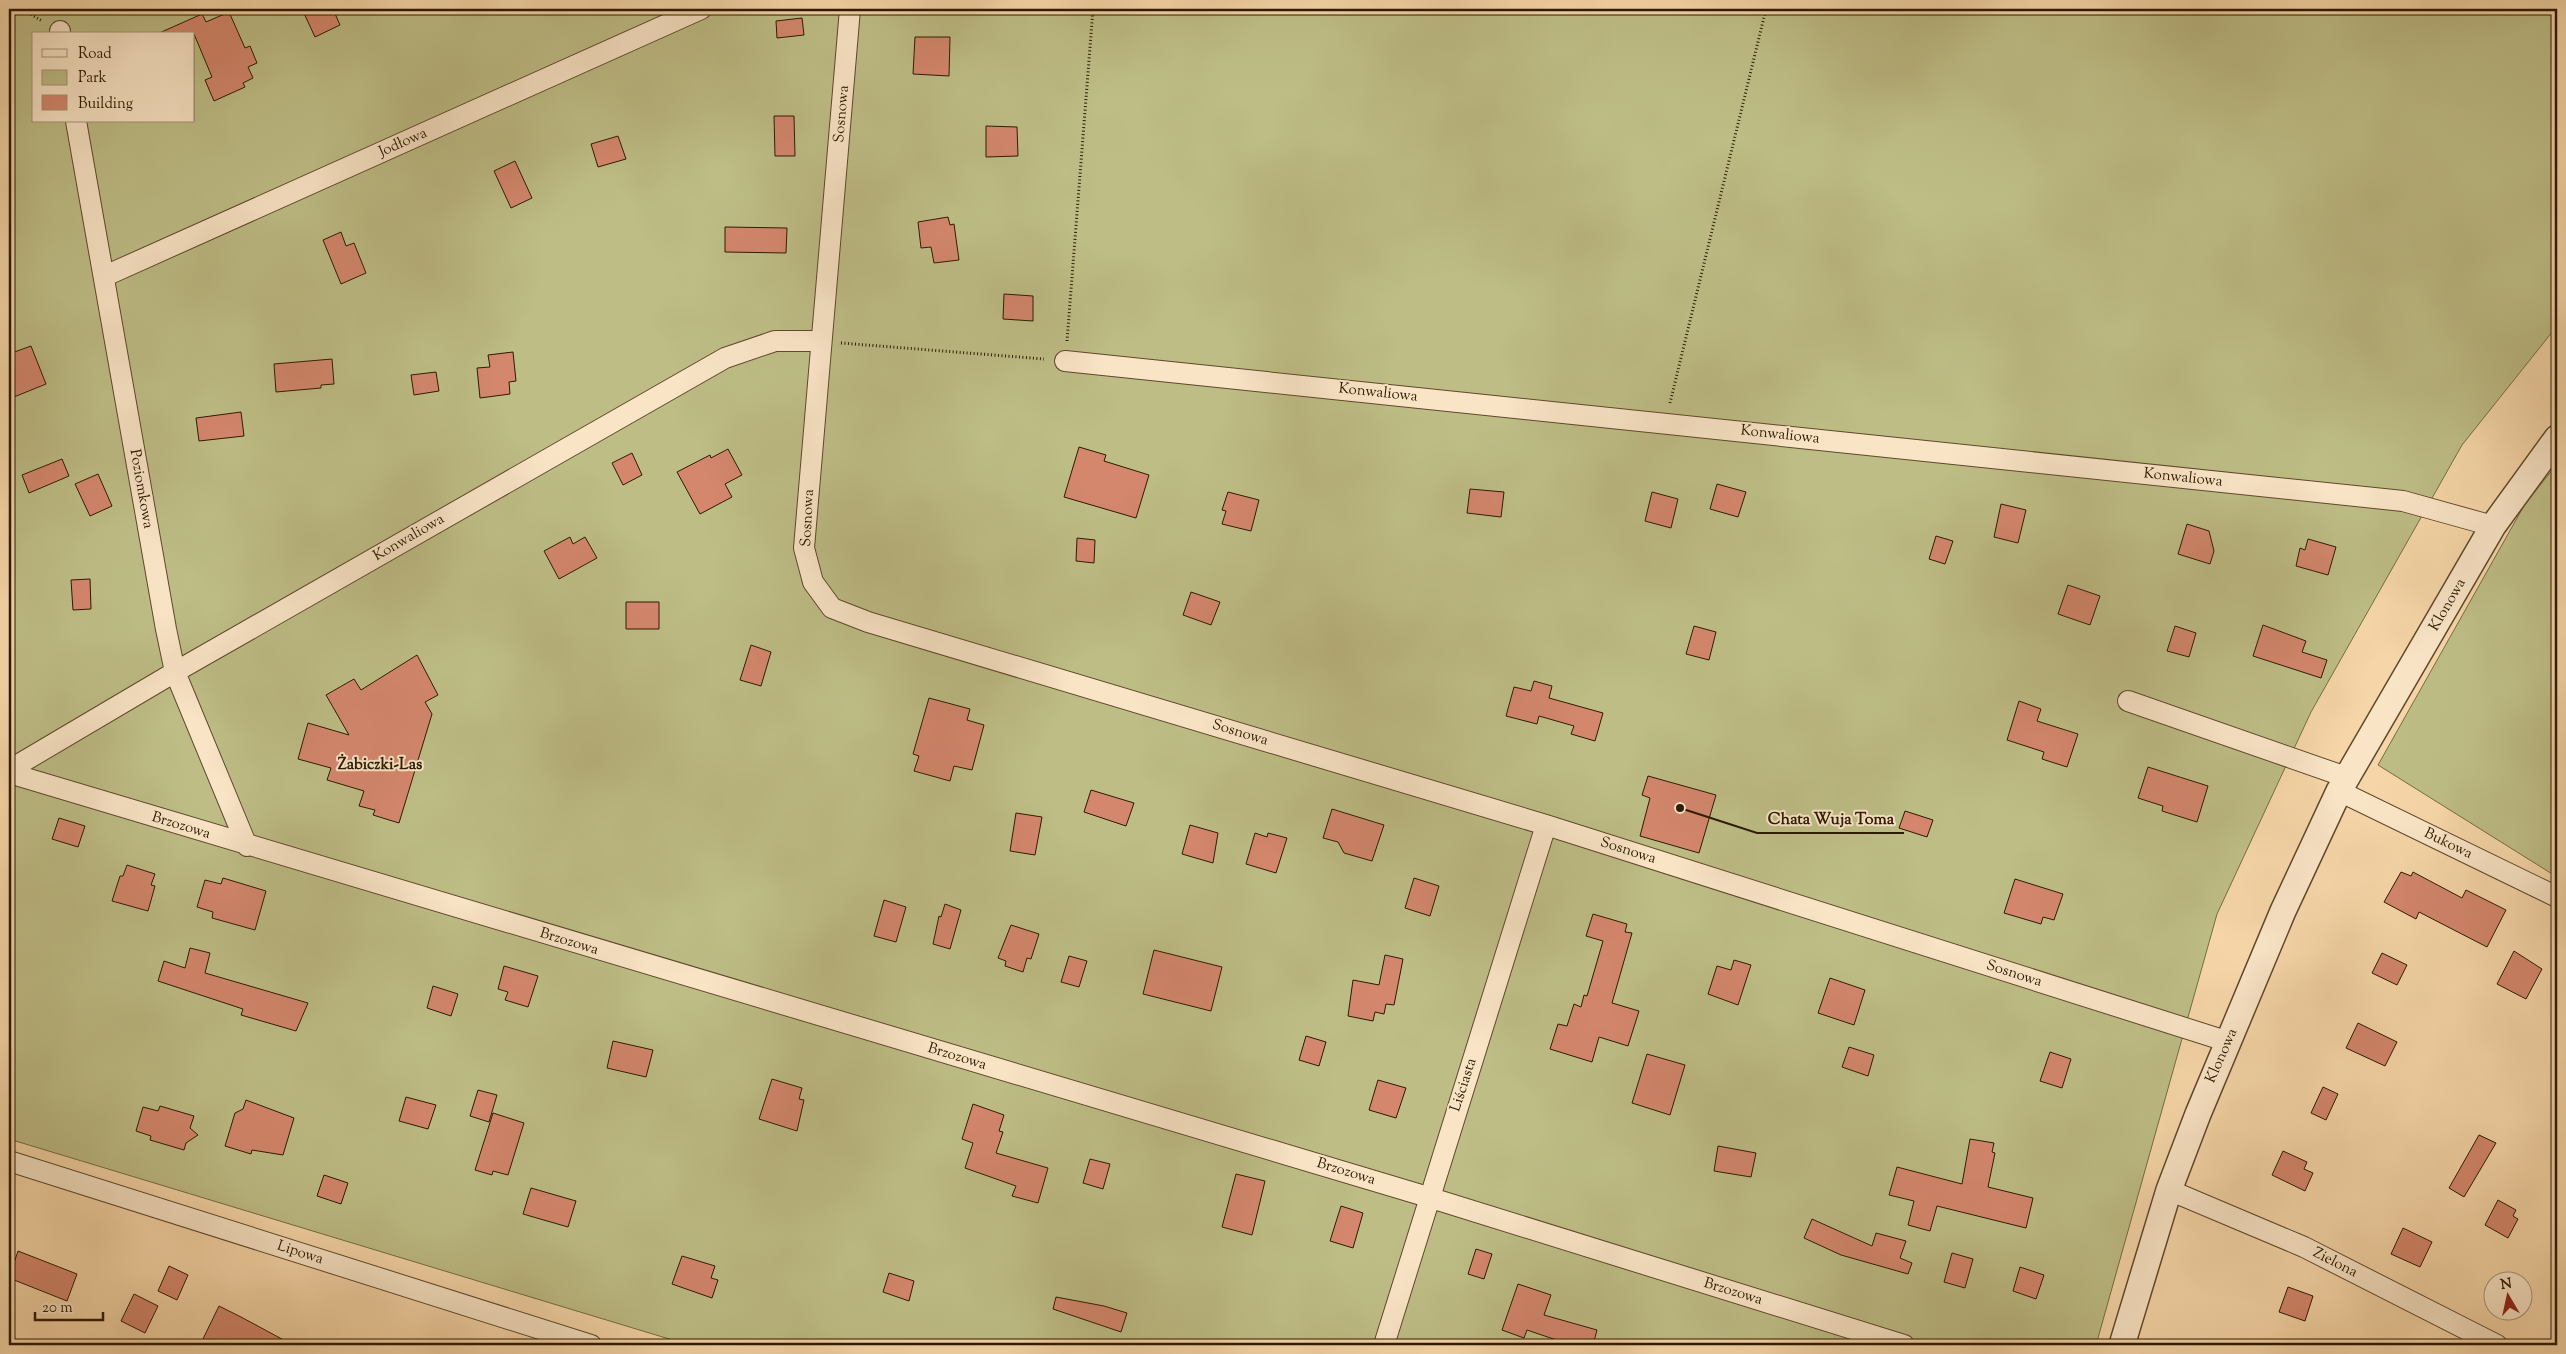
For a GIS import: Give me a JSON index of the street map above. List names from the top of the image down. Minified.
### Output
{"streets":{"street":["Sosnowa","Jodłowa","Konwaliowa","Poziomkowa","Klonowa","Brzozowa","Bukowa","Liściasta","Lipowa","Zielona"]},"crossings":[["Sosnowa","Konwaliowa"],["Sosnowa","Klonowa"],["Sosnowa","Liściasta"],["Jodłowa","Poziomkowa"],["Konwaliowa","Poziomkowa"],["Konwaliowa","Klonowa"],["Konwaliowa","Brzozowa"],["Poziomkowa","Brzozowa"],["Klonowa","Bukowa"],["Klonowa","Zielona"],["Brzozowa","Liściasta"]],"districts":["Żabiczki-Las"],"places":["Chata Wuja Toma"],"legend":["Road","Park","Building"],"scale_bar":"20 m","north":"top"}
